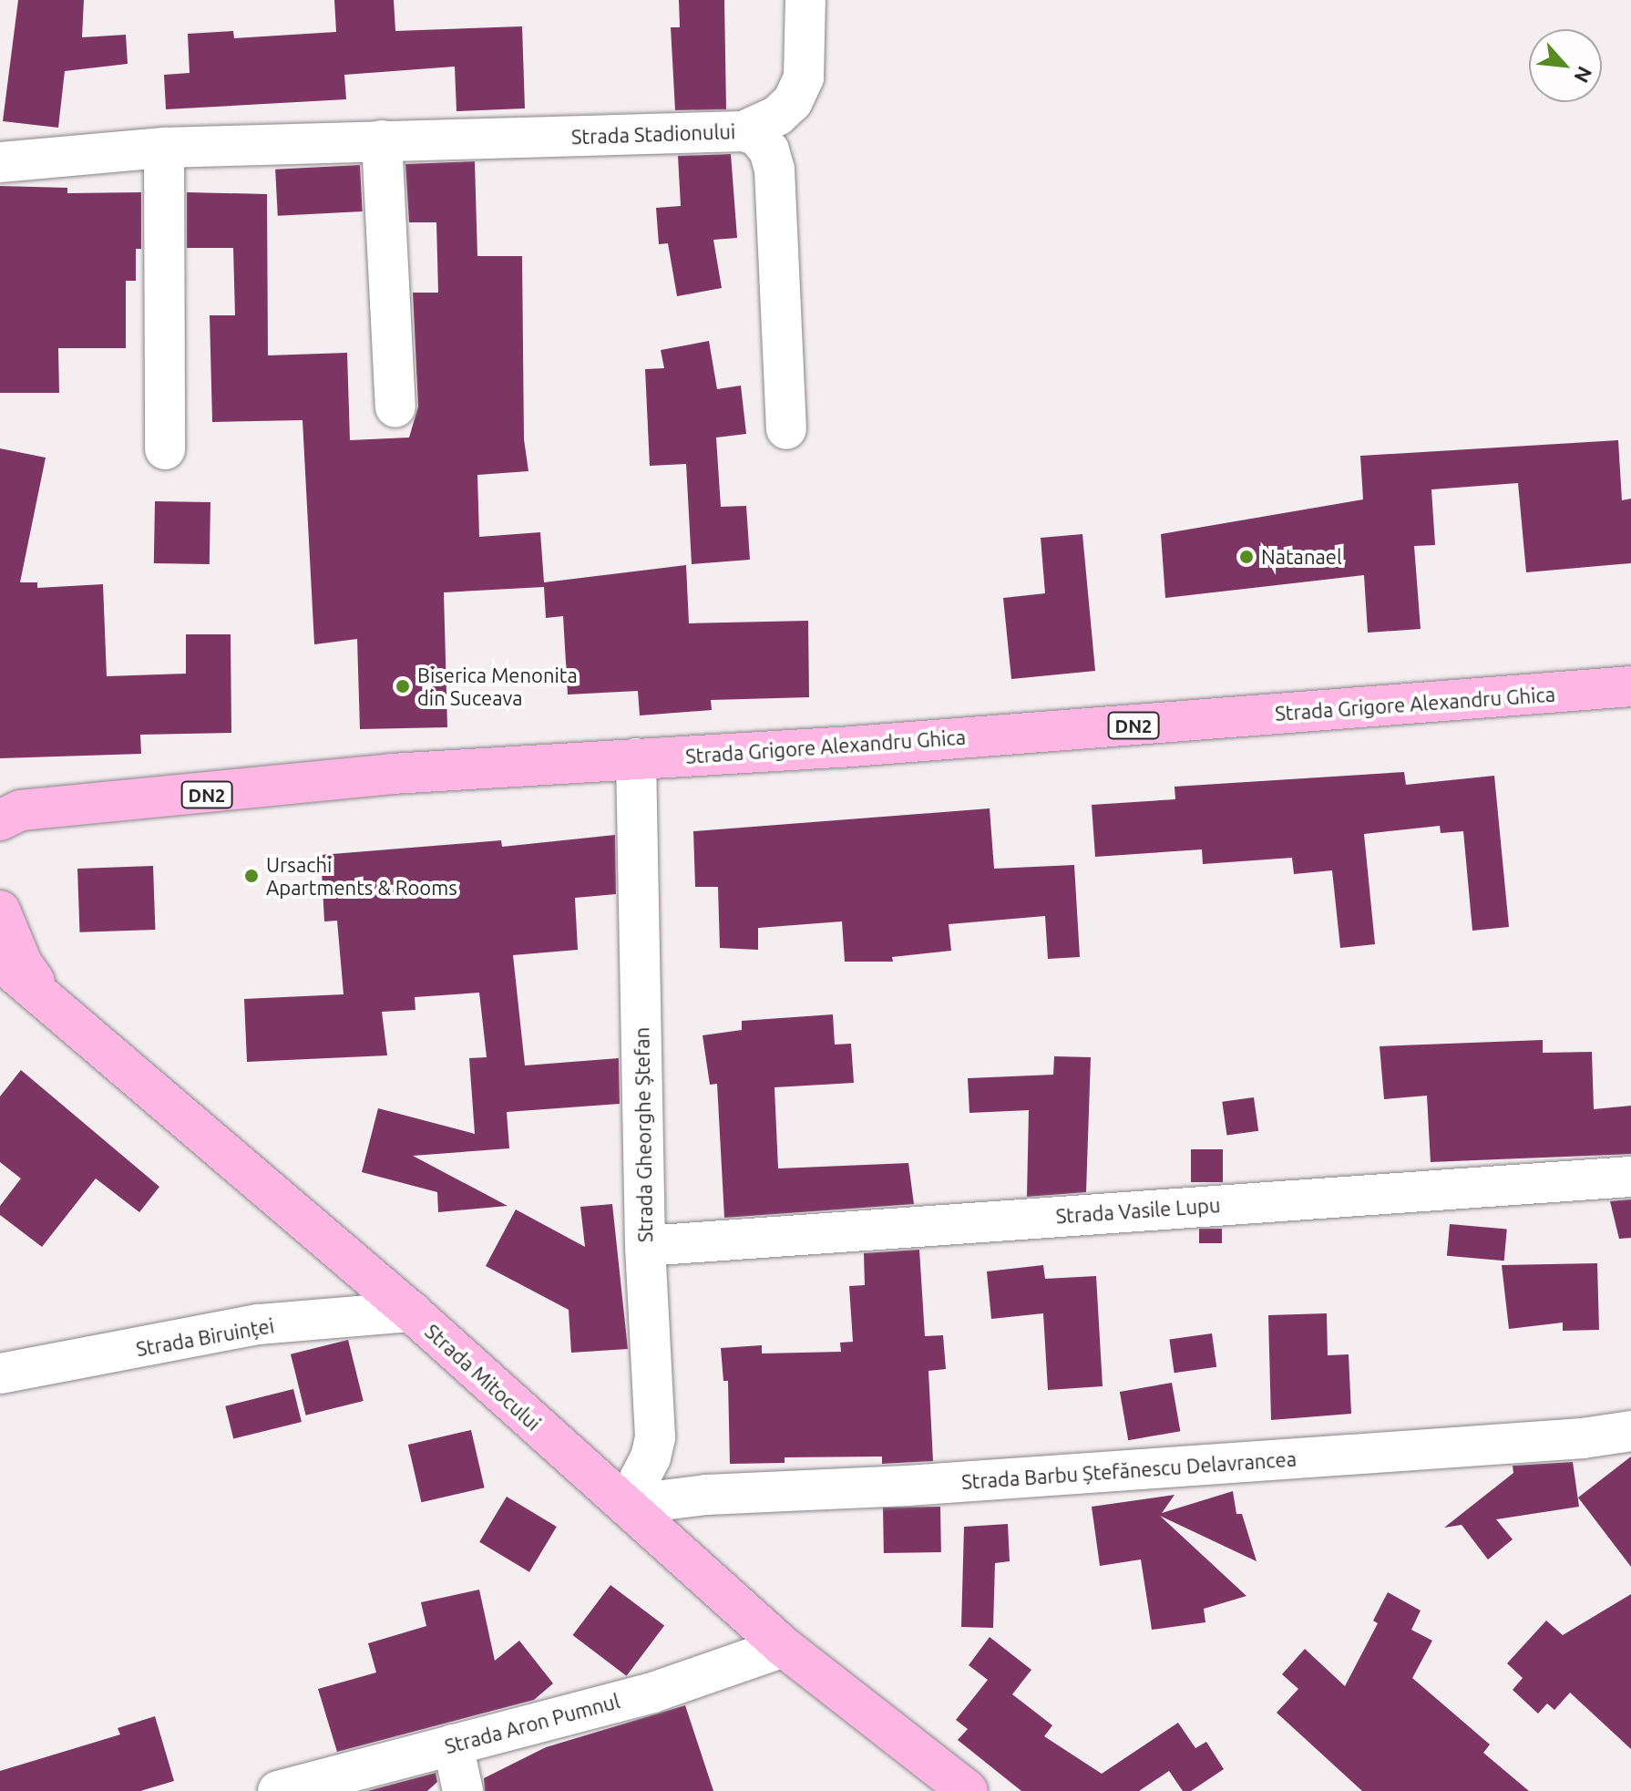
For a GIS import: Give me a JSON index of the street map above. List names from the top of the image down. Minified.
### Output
{"streets":{"main road":["Strada Grigore Alexandru Ghica","DN2","Strada Mitocului"],"street":["Strada Stadionului","Strada Gheorghe Ștefan","Strada Vasile Lupu","Strada Biruinței","Strada Barbu Ștefănescu Delavrancea","Strada Aron Pumnul"]},"crossings":[["Strada Grigore Alexandru Ghica","Strada Gheorghe Ștefan"],["Strada Gheorghe Ștefan","Strada Vasile Lupu"],["Strada Gheorghe Ștefan","Strada Mitocului"],["Strada Gheorghe Ștefan","Strada Barbu Ștefănescu Delavrancea"],["Strada Biruinței","Strada Mitocului"],["Strada Mitocului","Strada Barbu Ștefănescu Delavrancea"],["Strada Mitocului","Strada Aron Pumnul"]],"places":["Natanael","Biserica Menonita din Suceava","Ursachi Apartments & Rooms"],"north":"bottom right"}
